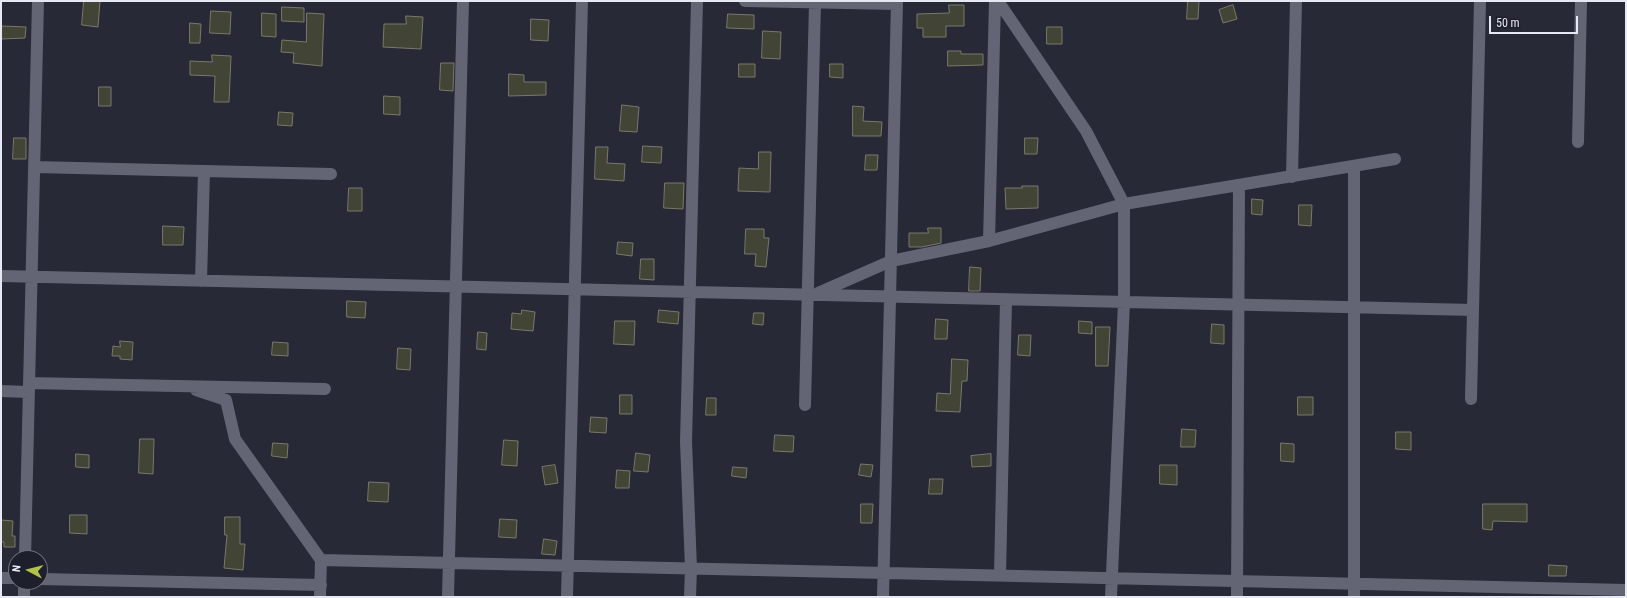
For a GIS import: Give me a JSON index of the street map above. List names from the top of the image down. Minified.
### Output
{"scale_bar":"50 m","north":"left"}
